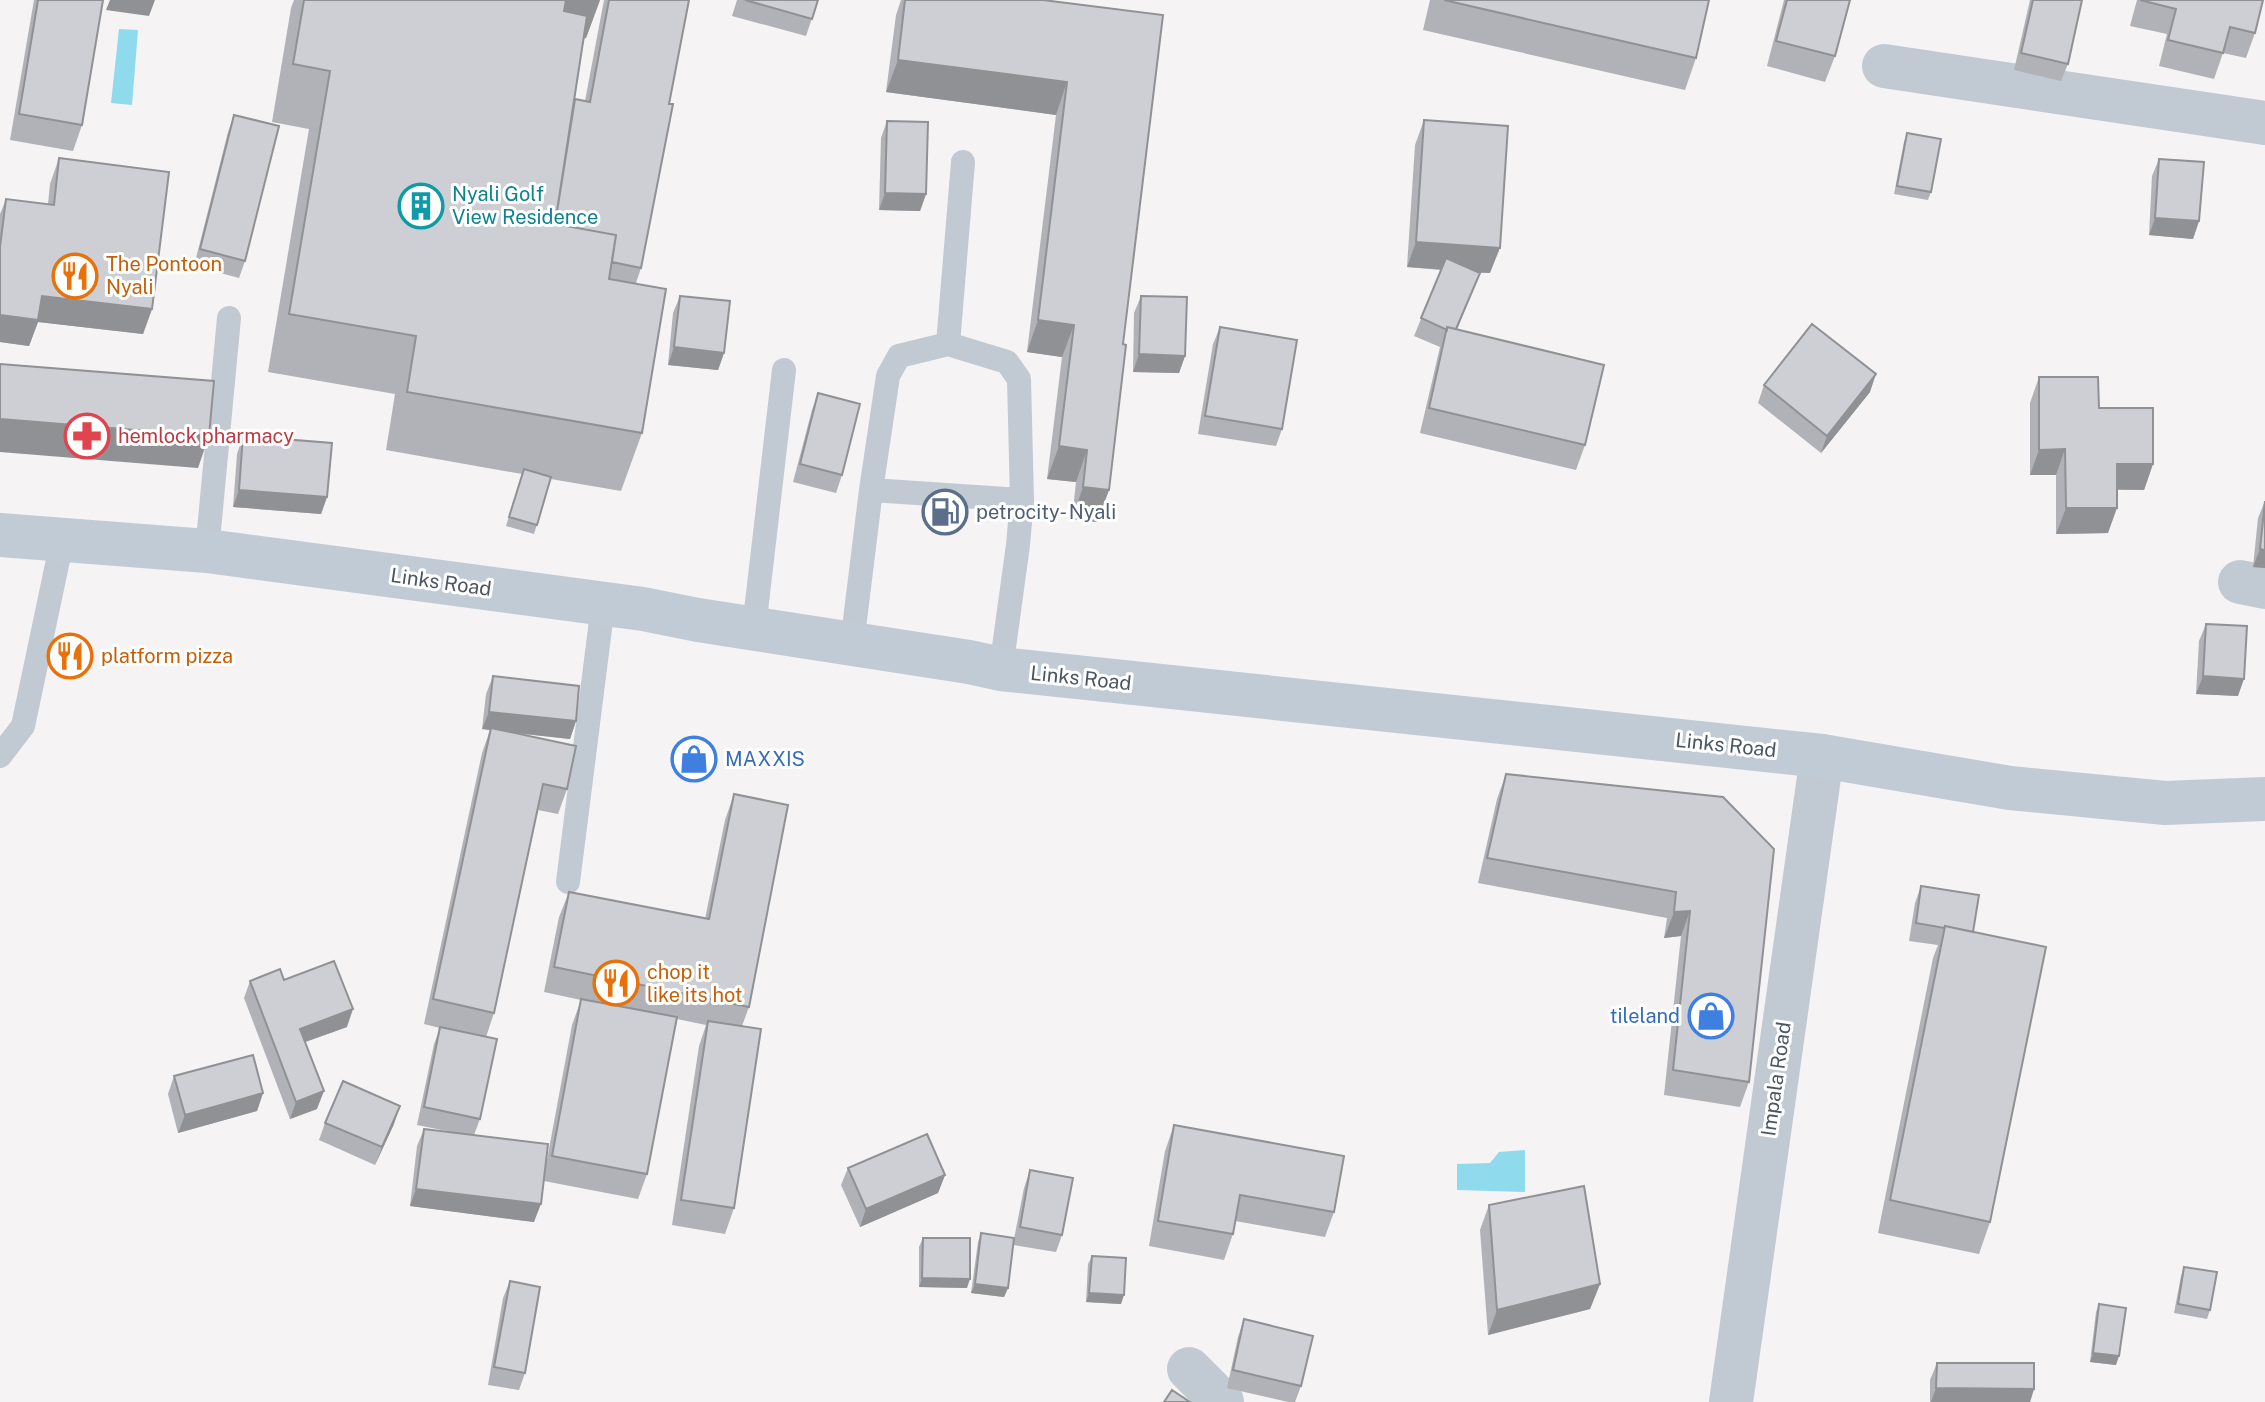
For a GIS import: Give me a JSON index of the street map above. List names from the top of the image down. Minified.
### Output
{"streets":{"main road":["Links Road"],"street":["Impala Road"]},"crossings":[["Links Road","Impala Road"]],"places":{"building":["Nyali Golf View Residence"],"restaurant":["The Pontoon Nyali","platform pizza","chop it like its hot"],"pharmacy":["hemlock pharmacy"],"fuel station":["petrocity- Nyali"],"shop":["MAXXIS","tileland"]}}
